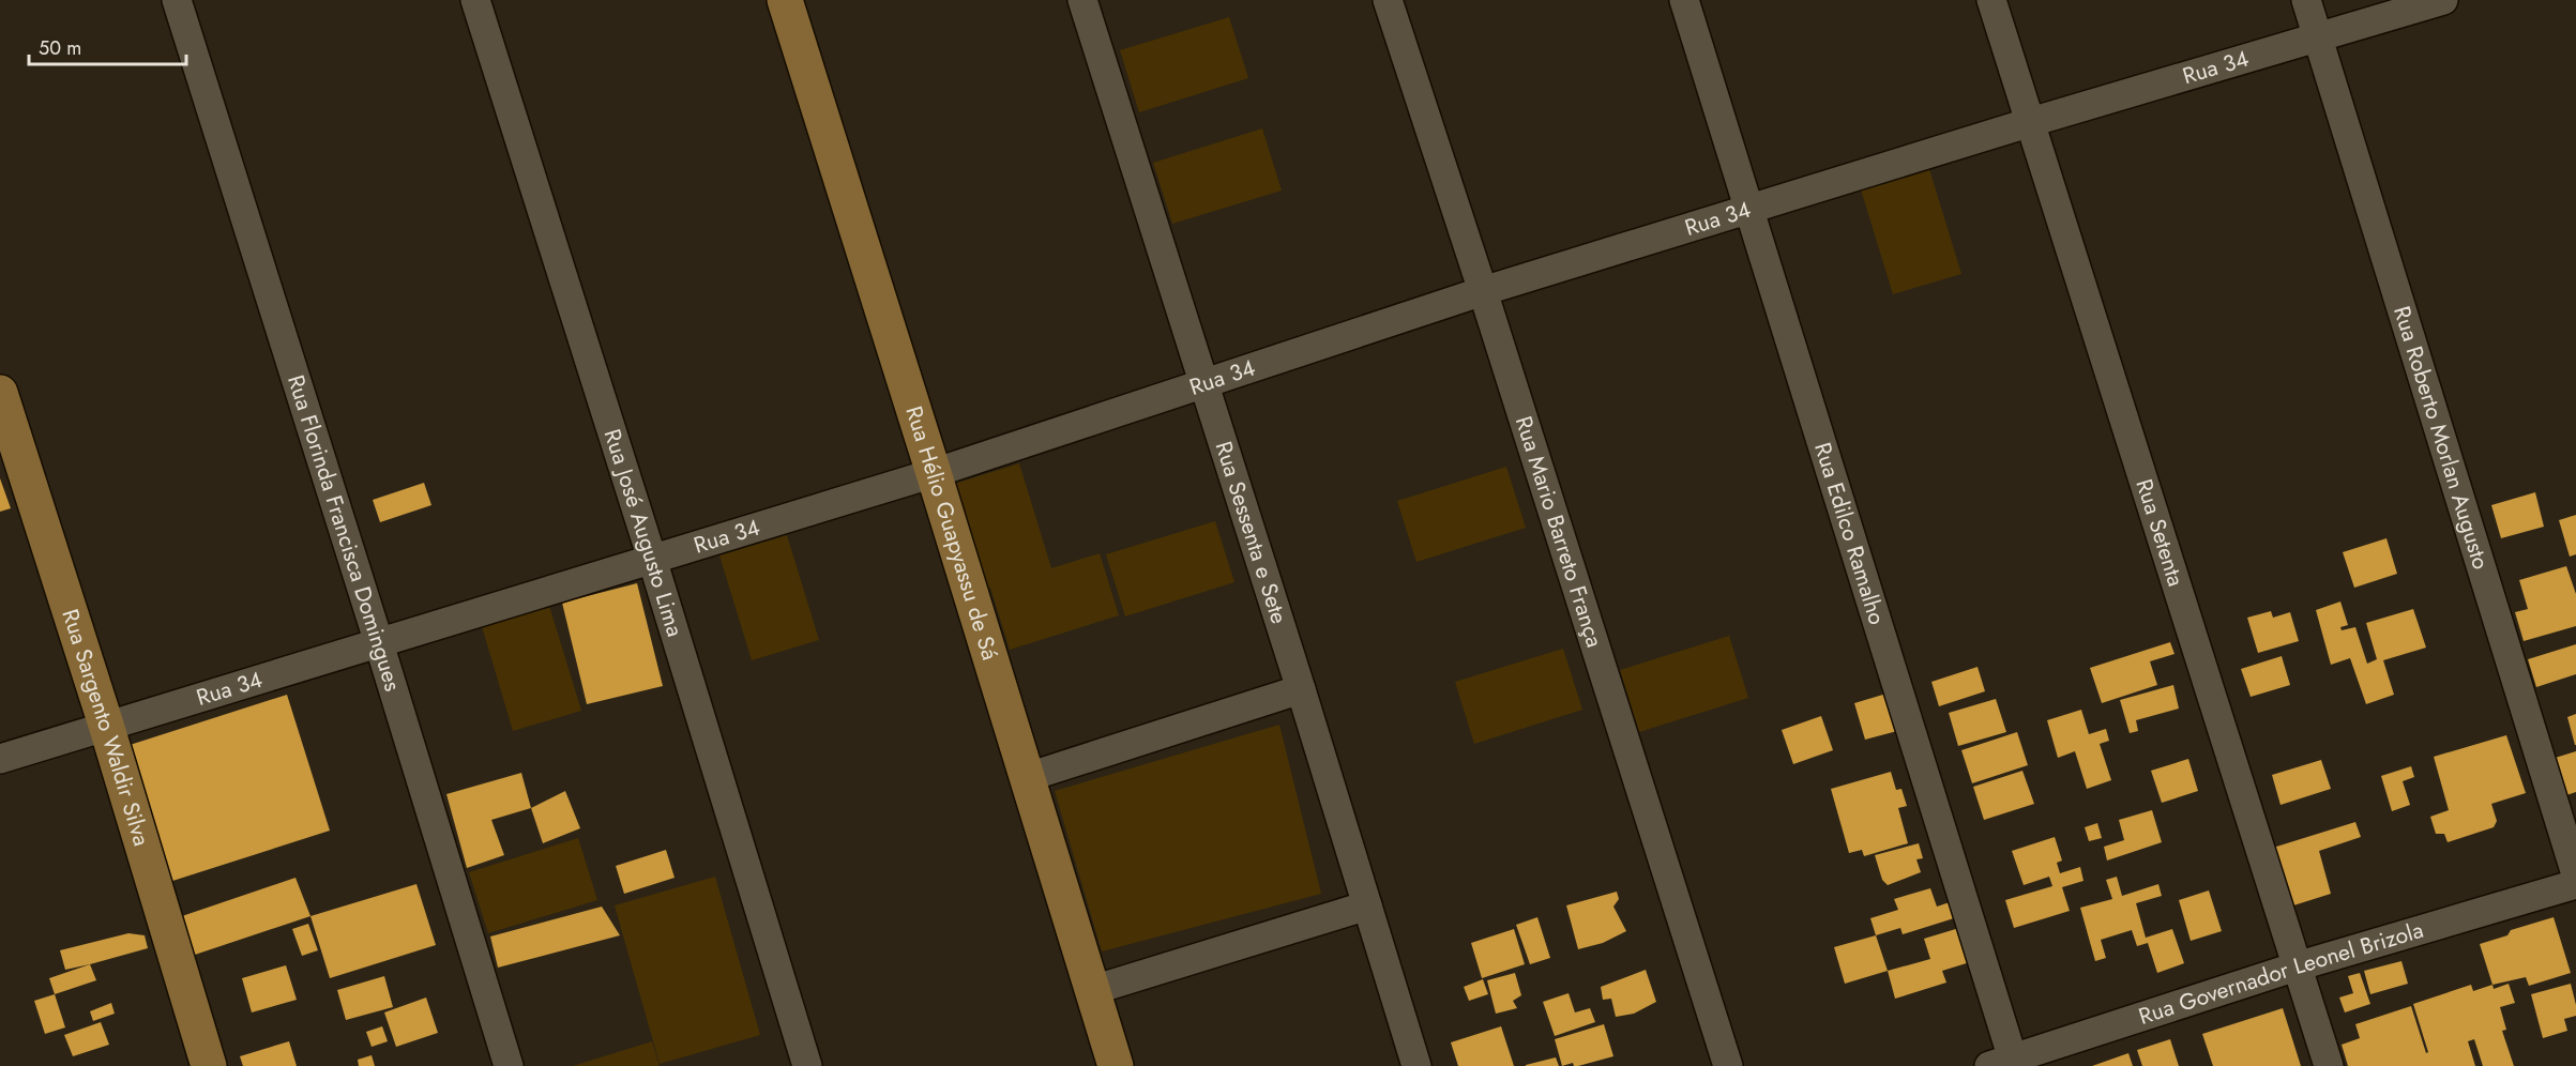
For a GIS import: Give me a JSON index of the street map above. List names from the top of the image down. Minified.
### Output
{"streets":{"main road":["Rua Hélio Guapyassu de Sá","Rua Sargento Waldir Silva"],"street":["Rua 34","Rua Roberto Morlan Augusto","Rua José Augusto Lima","Rua Sessenta e Sete","Rua Mario Barreto França","Rua Florinda Francisca Domingues","Rua Edilco Ramalho","Rua Setenta","Rua Governador Leonel Brizola"]},"crossings":[["Rua 34","Rua Roberto Morlan Augusto"],["Rua 34","Rua José Augusto Lima"],["Rua 34","Rua Sessenta e Sete"],["Rua 34","Rua Mario Barreto França"],["Rua 34","Rua Florinda Francisca Domingues"],["Rua 34","Rua Hélio Guapyassu de Sá"],["Rua 34","Rua Edilco Ramalho"],["Rua 34","Rua Setenta"],["Rua 34","Rua Sargento Waldir Silva"],["Rua Edilco Ramalho","Rua Governador Leonel Brizola"],["Rua Setenta","Rua Governador Leonel Brizola"]],"scale_bar":"50 m"}
